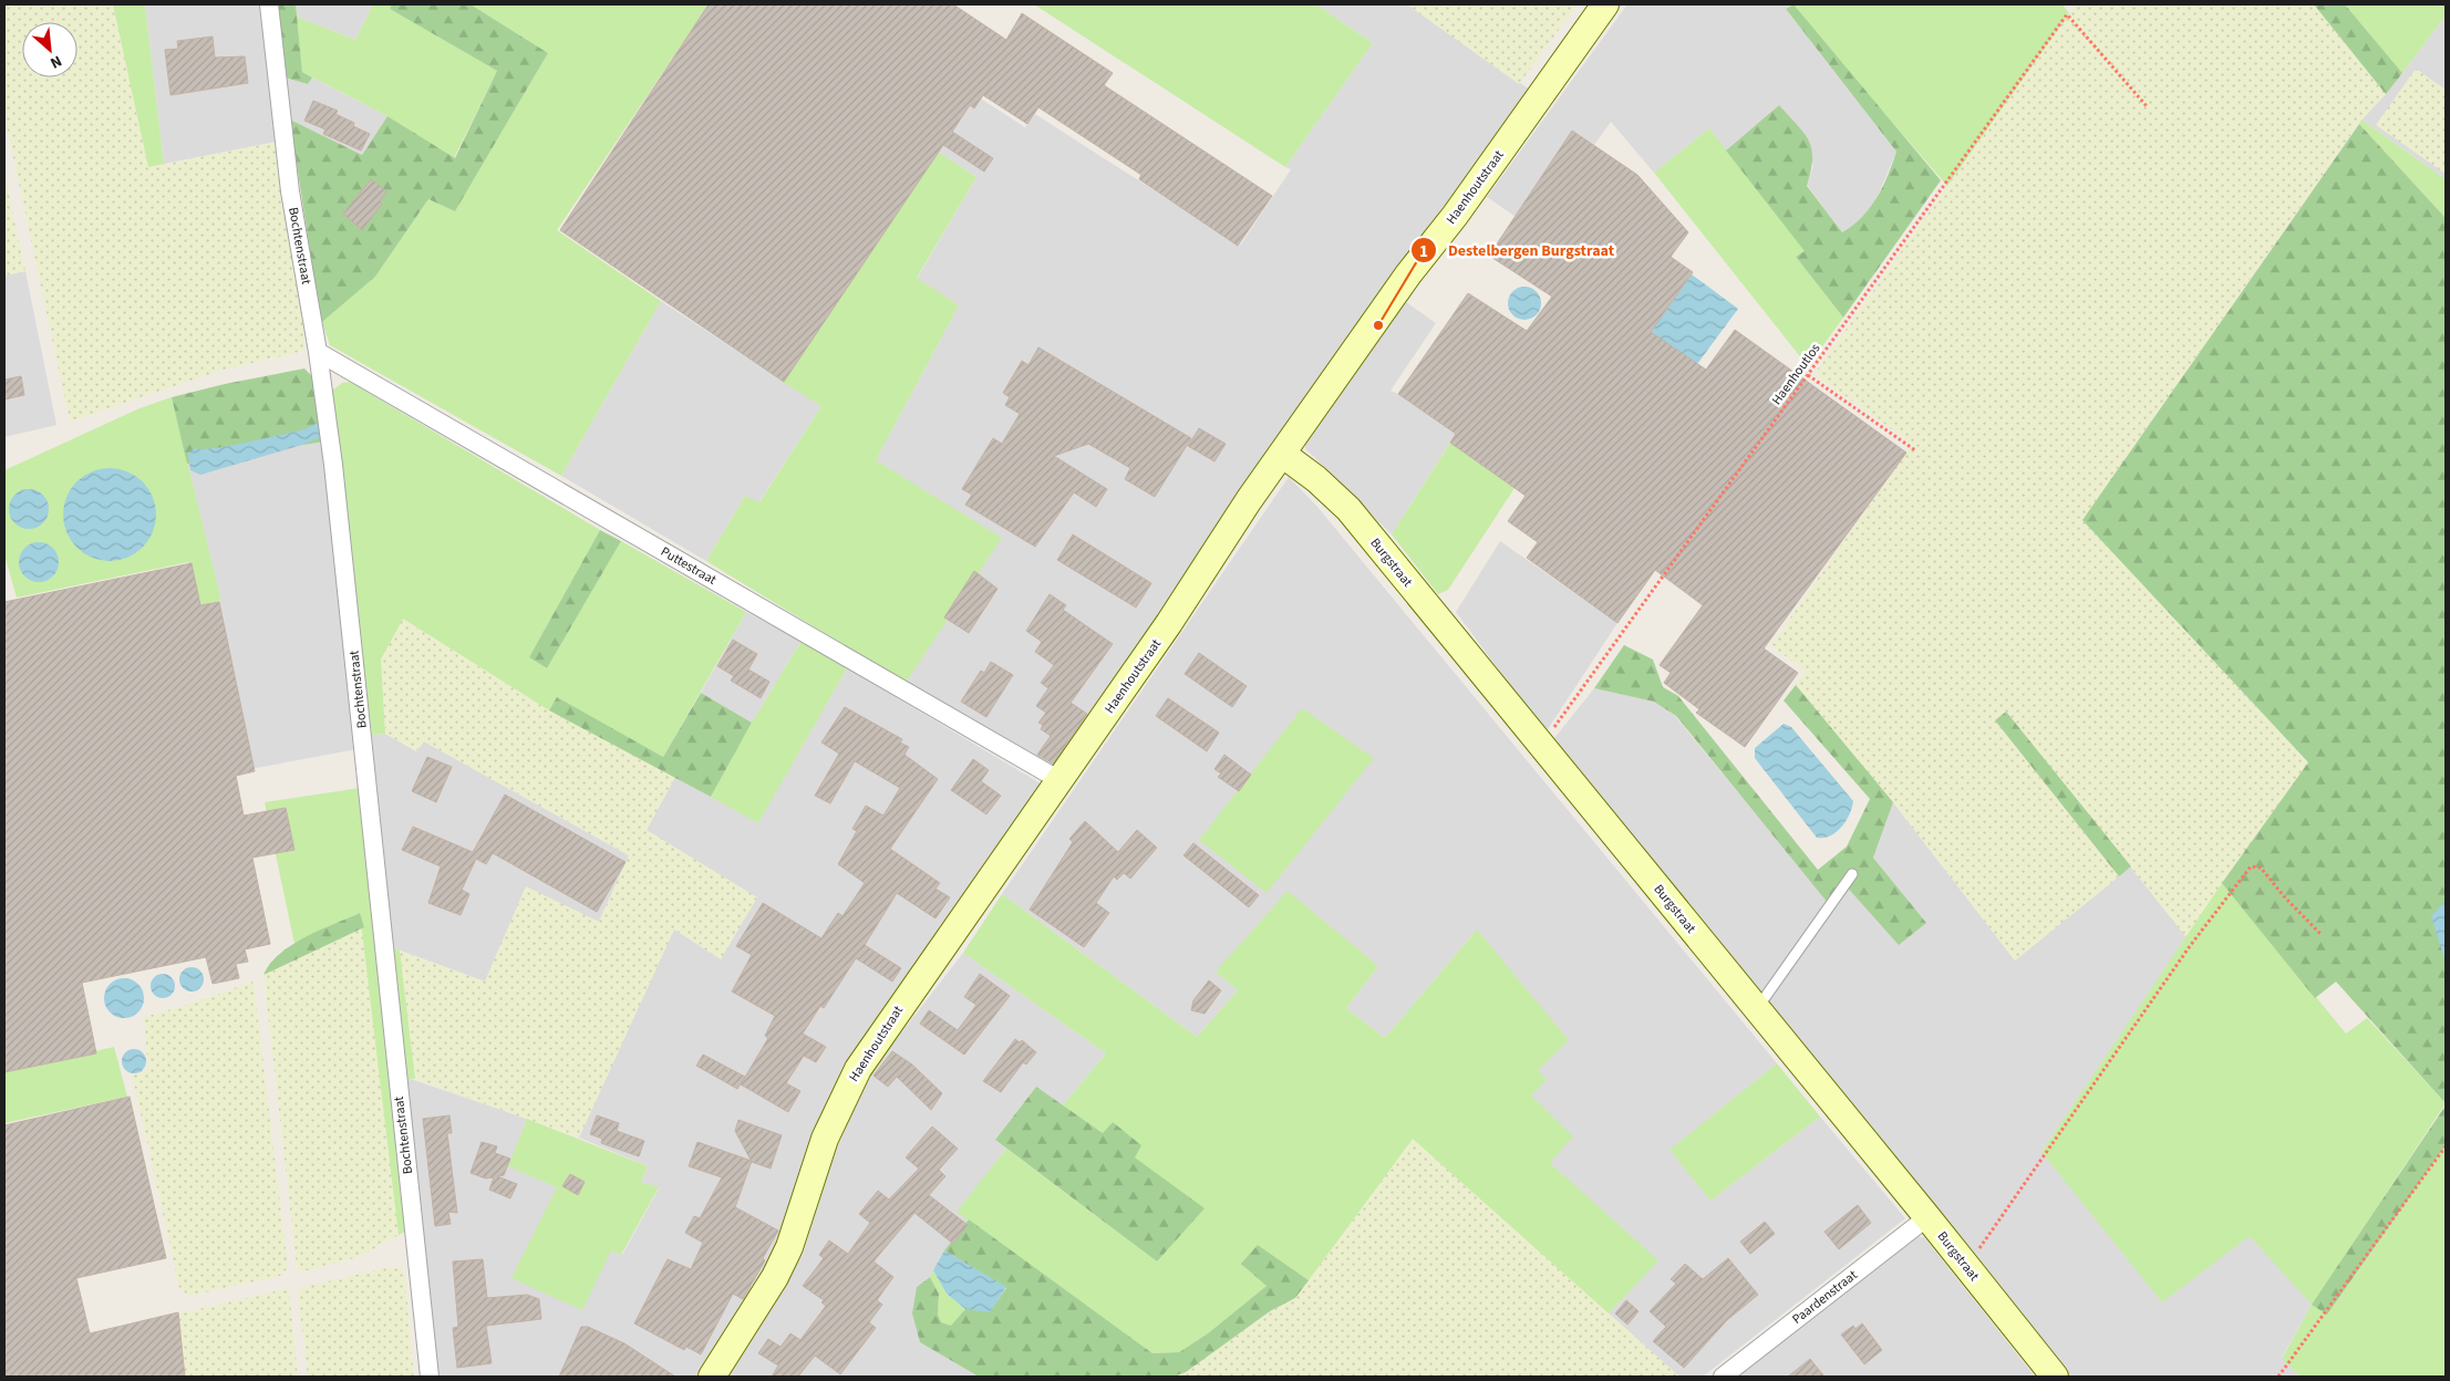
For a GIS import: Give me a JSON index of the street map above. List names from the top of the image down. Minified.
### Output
{"streets":{"street":["Haenhoutstraat","Bochtenstraat","Burgstraat","Puttestraat","Paardenstraat"],"path":["Haenhoutlos"]},"crossings":[["Haenhoutstraat","Burgstraat"],["Haenhoutstraat","Puttestraat"],["Bochtenstraat","Puttestraat"],["Haenhoutlos","Burgstraat"],["Burgstraat","Paardenstraat"]],"places":["Destelbergen Burgstraat"],"north":"bottom right"}
